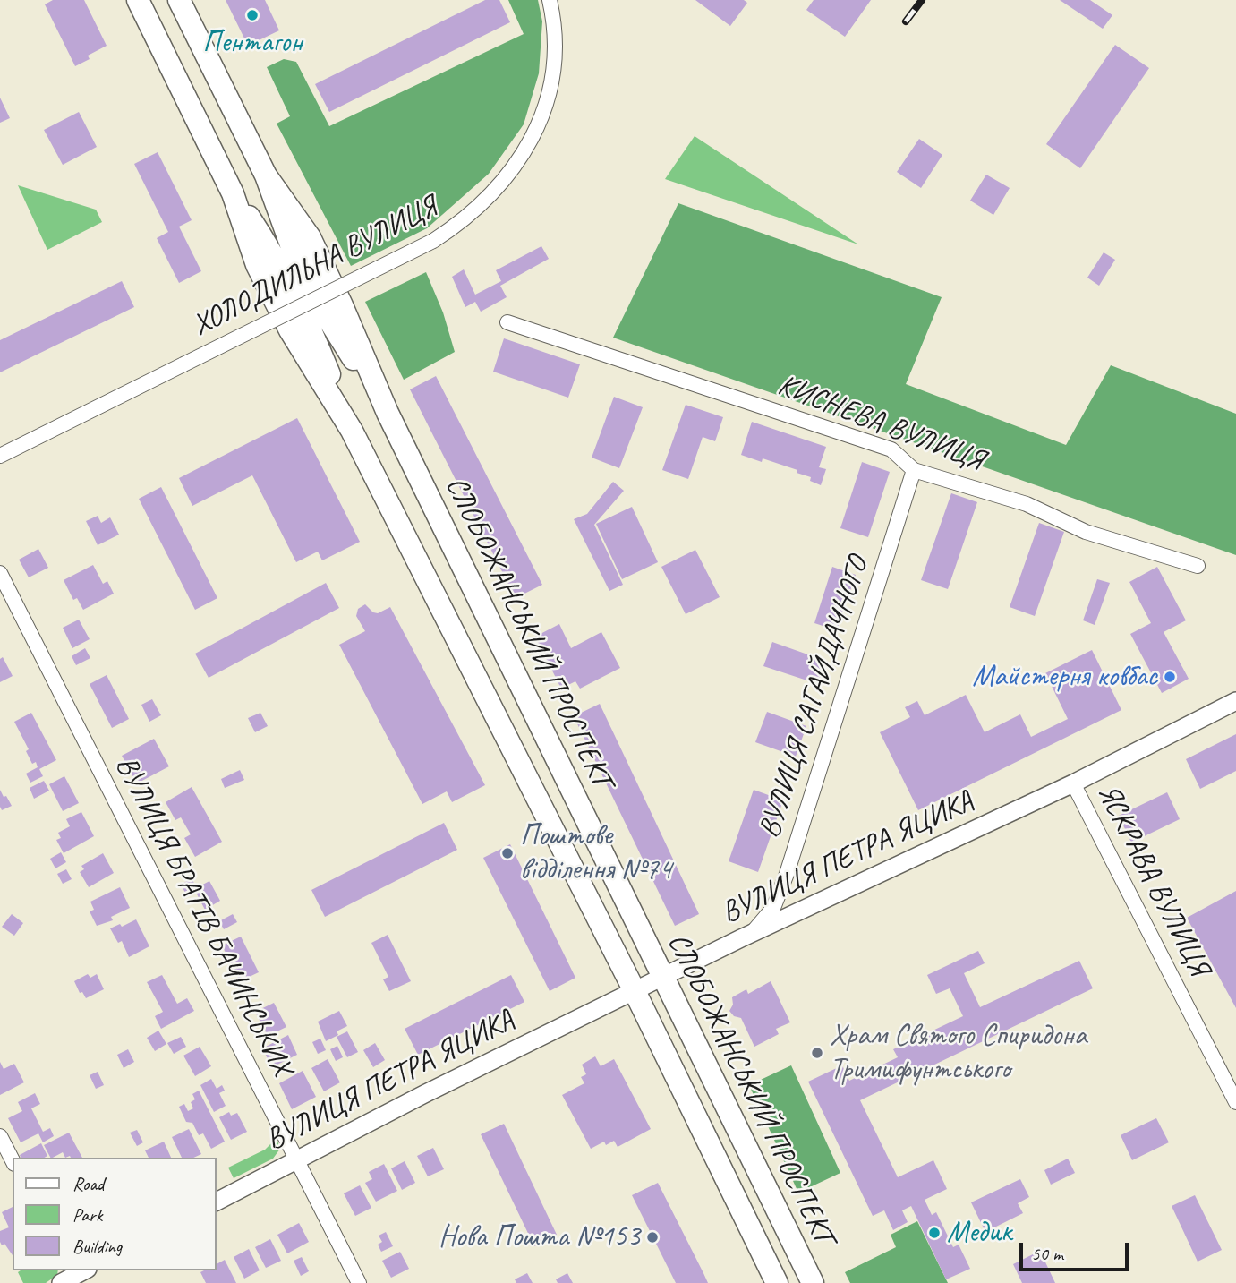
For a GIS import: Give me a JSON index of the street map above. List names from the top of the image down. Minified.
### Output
{"streets":{"main road":["СЛОБОЖАНСЬКИЙ ПРОСПЕКТ"],"street":["ХОЛОДИЛЬНА ВУЛИЦЯ","КИСНЕВА ВУЛИЦЯ","ВУЛИЦЯ САГАЙДАЧНОГО","ВУЛИЦЯ ПЕТРА ЯЦИКА","ЯСКРАВА ВУЛИЦЯ","ВУЛИЦЯ БРАТІВ БАЧИНСЬКИХ"]},"crossings":[["КИСНЕВА ВУЛИЦЯ","ВУЛИЦЯ САГАЙДАЧНОГО"],["СЛОБОЖАНСЬКИЙ ПРОСПЕКТ","ВУЛИЦЯ ПЕТРА ЯЦИКА"],["ВУЛИЦЯ САГАЙДАЧНОГО","ВУЛИЦЯ ПЕТРА ЯЦИКА"],["ВУЛИЦЯ ПЕТРА ЯЦИКА","ЯСКРАВА ВУЛИЦЯ"],["ВУЛИЦЯ ПЕТРА ЯЦИКА","ВУЛИЦЯ БРАТІВ БАЧИНСЬКИХ"]],"places":["Пентагон","Майстерня ковбас","Поштове відділення №74","Храм Святого Спиридона Тримифунтського","Медик","Нова Пошта №153"],"legend":["Road","Park","Building"],"scale_bar":"50 m"}
